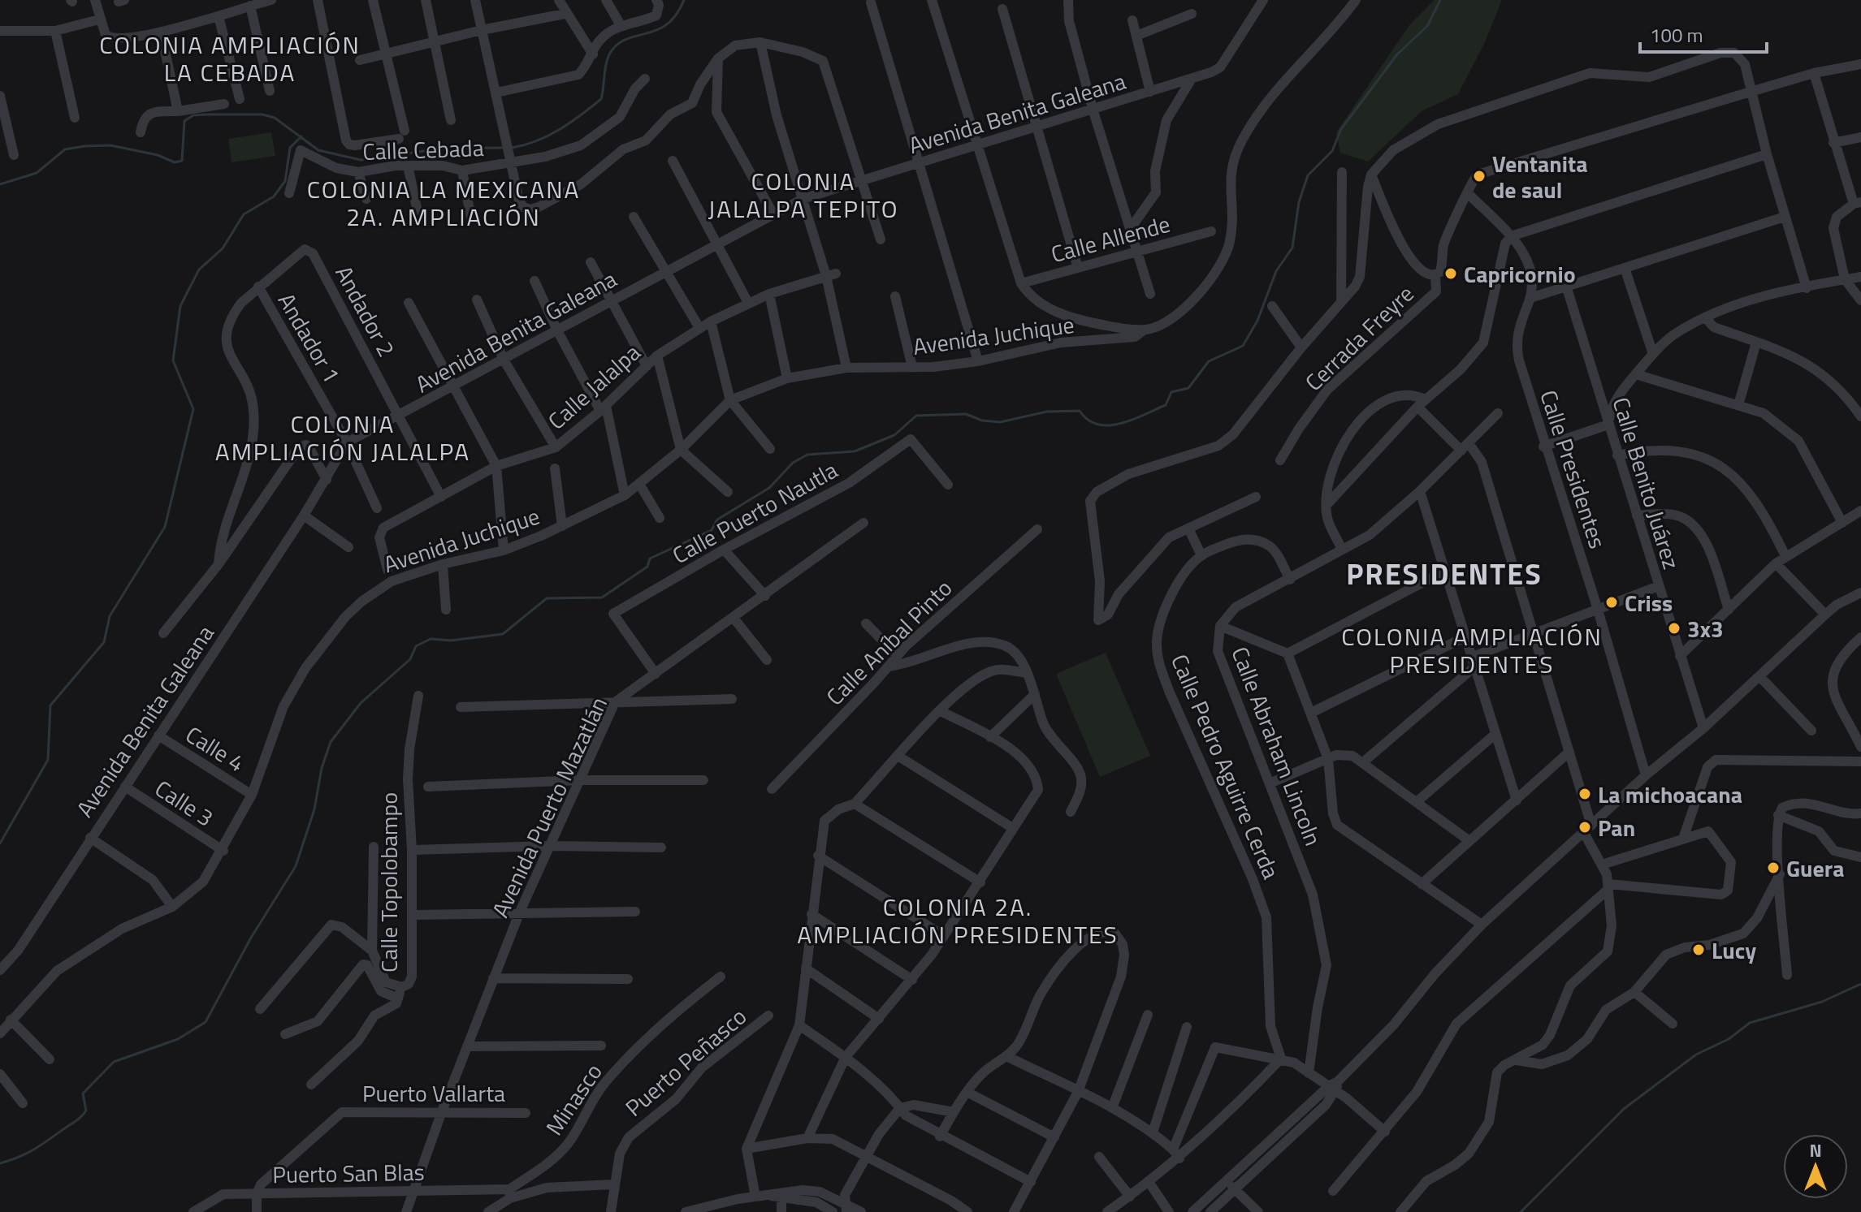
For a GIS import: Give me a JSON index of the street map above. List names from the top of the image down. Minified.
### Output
{"streets":{"street":["Avenida Benita Galeana","Calle Cebada","Calle Allende","Andador 2","Avenida Juchique","Andador 1","Cerrada Freyre","Calle Jalalpa","Calle Presidentes","Calle Benito Juárez","Calle Puerto Nautla","Calle Aníbal Pinto","Calle Abraham Lincoln","Calle 4","Calle Pedro Aguirre Cerda","Calle 3","Avenida Puerto Mazatlán","Calle Topolobampo","Puerto Peñasco","Puerto Vallarta","Minasco","Puerto San Blas"]},"crossings":[["Avenida Benita Galeana","Andador 2"],["Avenida Benita Galeana","Andador 1"],["Avenida Benita Galeana","Calle 4"],["Avenida Benita Galeana","Calle 3"],["Andador 2","Andador 1"],["Andador 2","Calle Jalalpa"],["Avenida Juchique","Calle 4"],["Avenida Juchique","Calle 3"],["Calle Puerto Nautla","Avenida Puerto Mazatlán"],["Calle Abraham Lincoln","Calle Pedro Aguirre Cerda"],["Avenida Puerto Mazatlán","Puerto Vallarta"],["Avenida Puerto Mazatlán","Puerto San Blas"],["Puerto Vallarta","Puerto San Blas"],["Minasco","Puerto San Blas"]],"districts":["COLONIA AMPLIACIÓN LA CEBADA","COLONIA JALALPA TEPITO","COLONIA LA MEXICANA 2A. AMPLIACIÓN","COLONIA AMPLIACIÓN JALALPA","PRESIDENTES","COLONIA AMPLIACIÓN PRESIDENTES","COLONIA 2A. AMPLIACIÓN PRESIDENTES"],"places":["Ventanita de saul","Capricornio","Criss","3x3","La michoacana","Pan","Guera","Lucy"],"scale_bar":"100 m","north":"top"}
